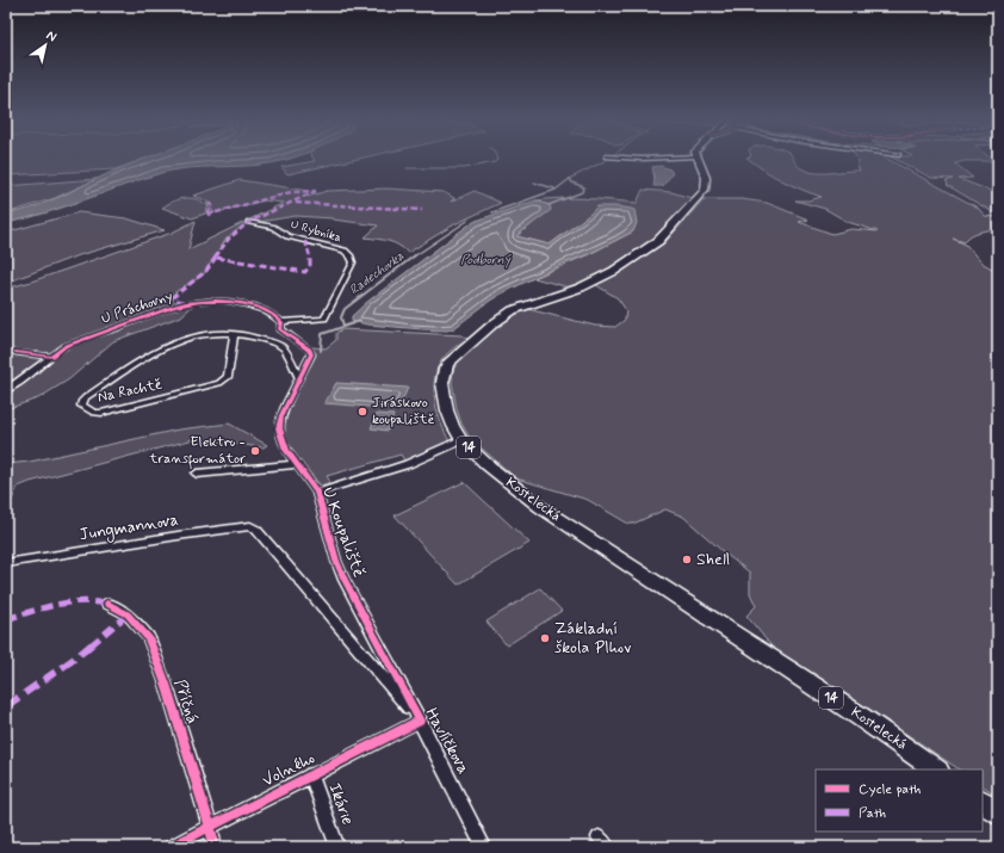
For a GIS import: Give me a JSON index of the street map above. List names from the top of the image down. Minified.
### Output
{"streets":{"main road":["14","Kostelecká"],"street":["U Rybníka","U Práchovny","Na Rachtě","Jungmannova","U Koupaliště","Příčná","Havlíčkova","Volného","Ikárie"]},"crossings":[["U Rybníka","U Práchovny"],["U Práchovny","Na Rachtě"],["U Práchovny","U Koupaliště"],["Na Rachtě","U Koupaliště"],["Jungmannova","Havlíčkova"],["U Koupaliště","Havlíčkova"],["U Koupaliště","Volného"],["Příčná","Volného"],["Havlíčkova","Volného"],["Volného","Ikárie"]],"water":["Podborný","Radechovka"],"places":["Jiráskovo koupaliště","Elektro - transformátor","Shell","Základní škola Plhov"],"legend":["Cycle path","Path"],"north":"top right"}
